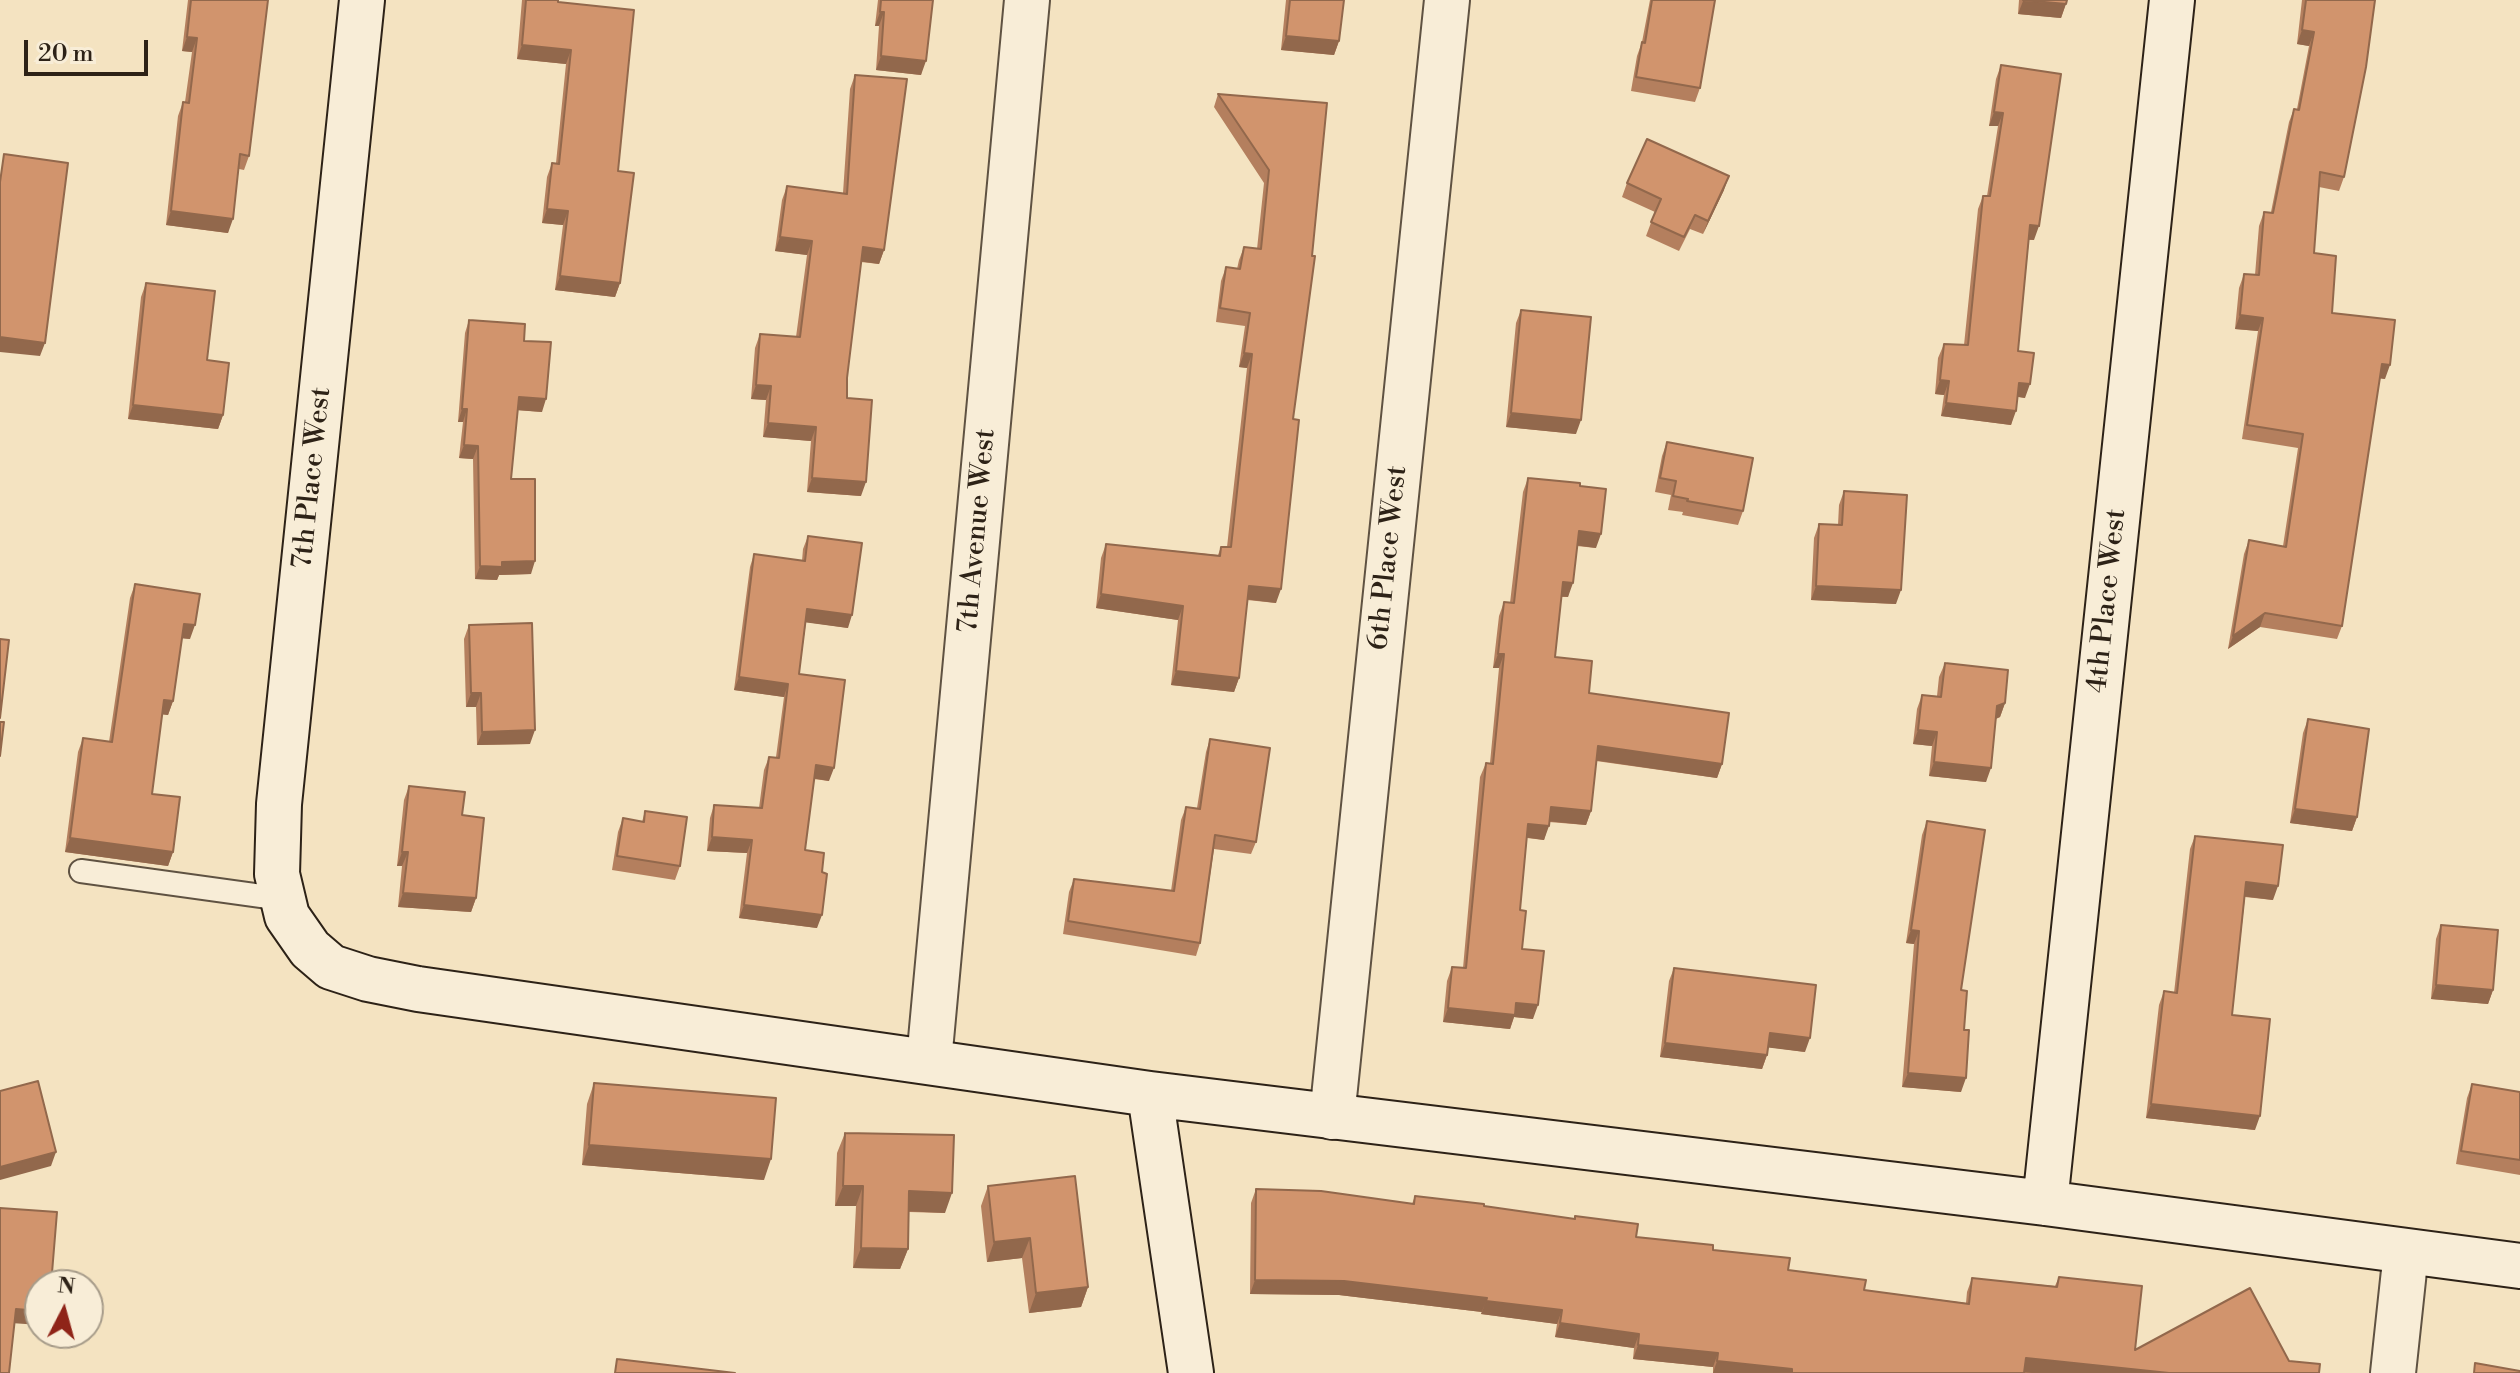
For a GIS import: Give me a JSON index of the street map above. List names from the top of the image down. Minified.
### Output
{"streets":{"street":["7th Place West","7th Avenue West","6th Place West","4th Place West"]},"crossings":[["7th Place West","7th Avenue West"]],"scale_bar":"20 m","north":"top"}
